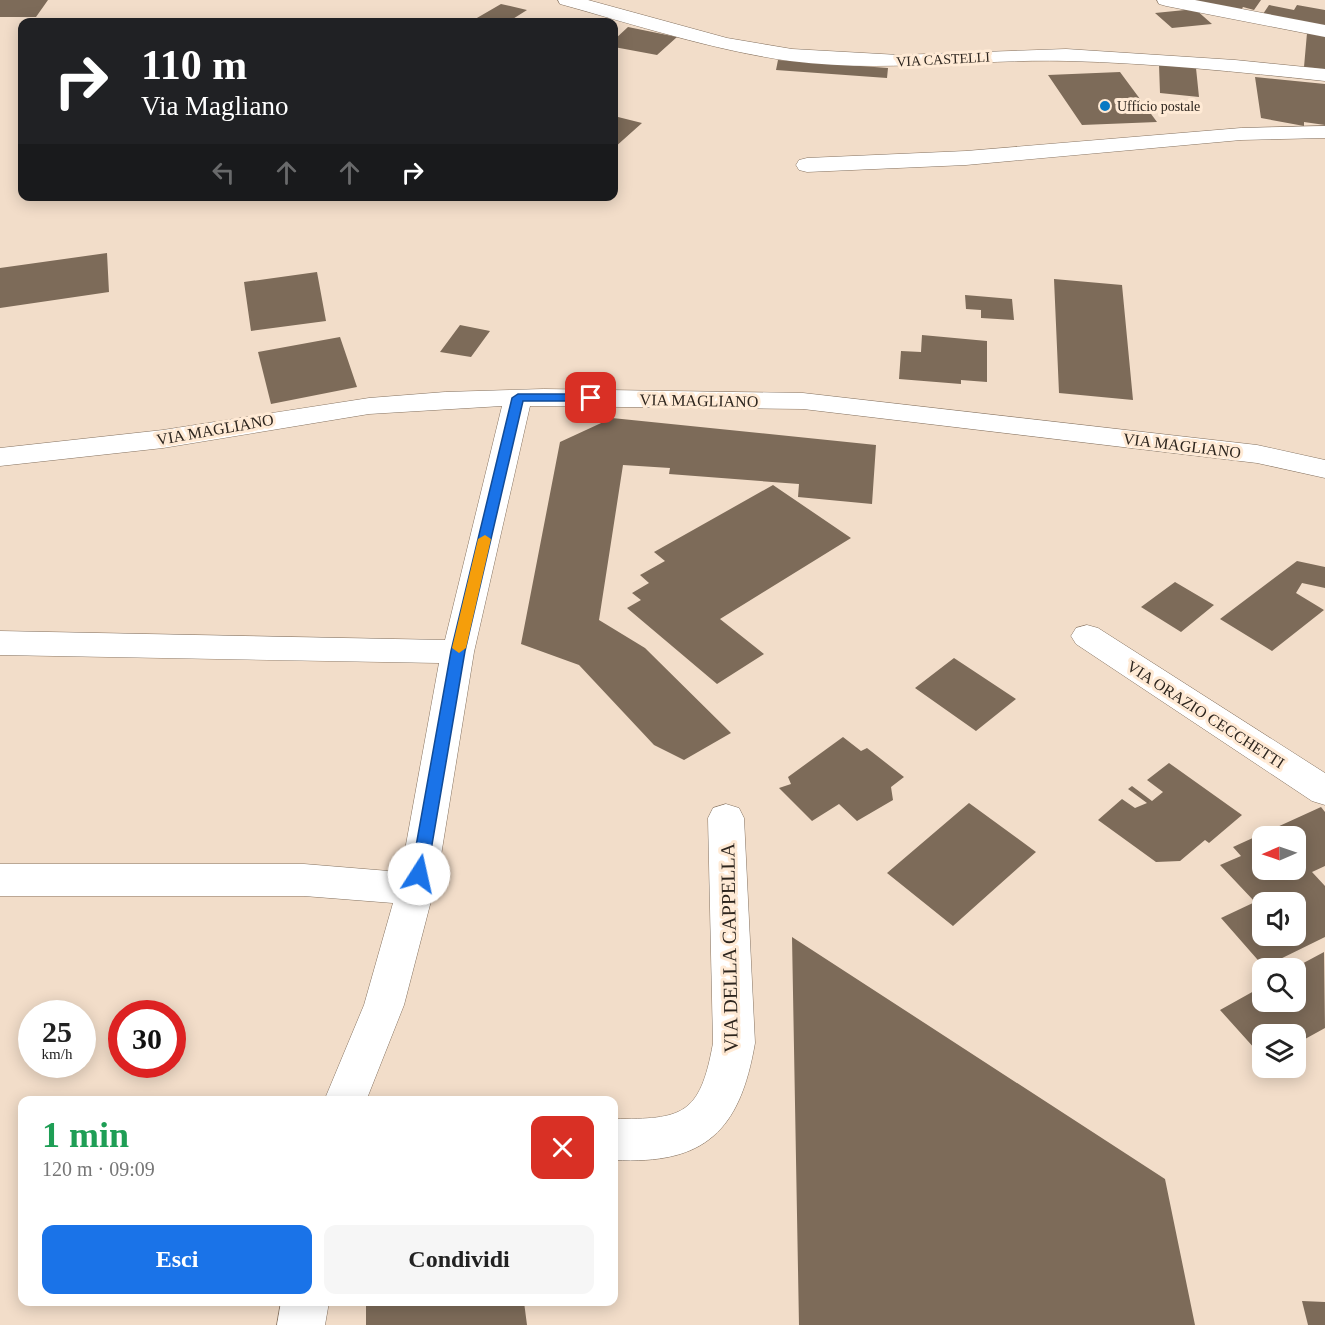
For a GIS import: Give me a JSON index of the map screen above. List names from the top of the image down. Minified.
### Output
{"streets":{"street":["VIA CASTELLI","VIA MAGLIANO","VIA ORAZIO CECCHETTI","VIA DELLA CAPPELLA"]},"places":["Ufficio postale"],"north":"left","page":{"turn":["110 m","Via Magliano"],"speed":"25 km/h","limit":"30","heading":["1 min","120 m · 09:09"],"buttons":["Esci","Condividi"]}}
